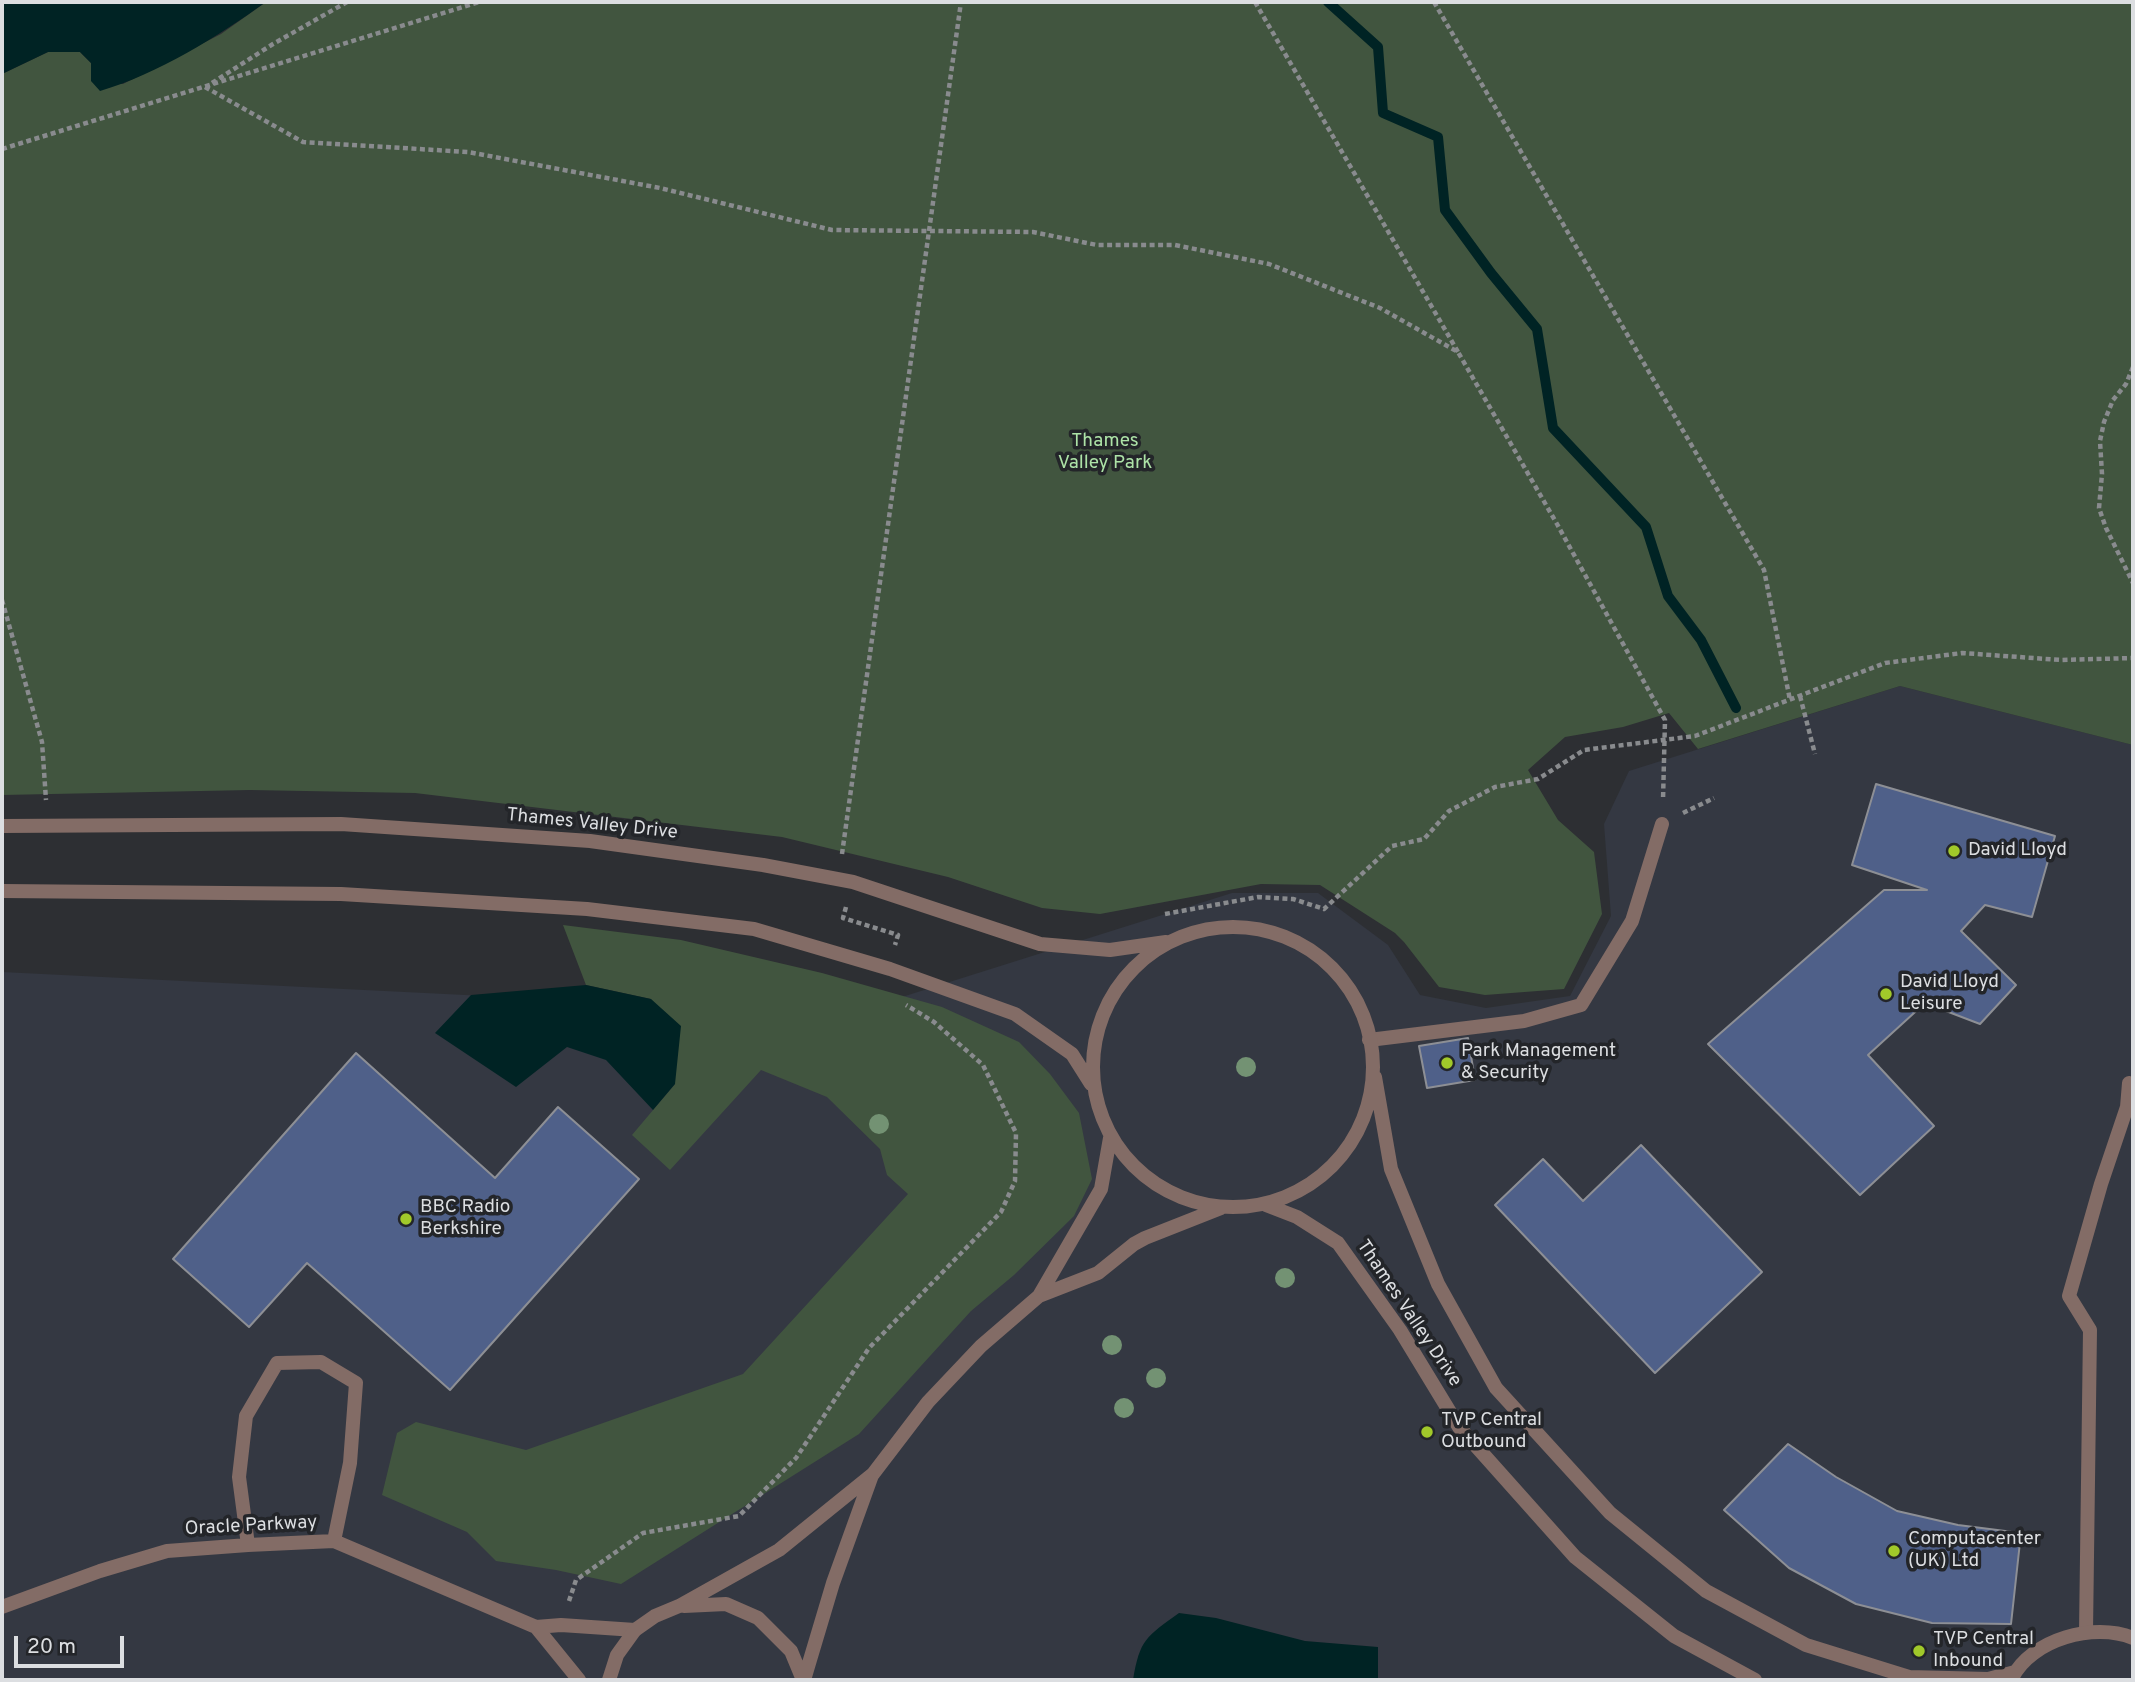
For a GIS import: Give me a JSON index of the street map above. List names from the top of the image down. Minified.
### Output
{"streets":{"street":["Thames Valley Drive","Oracle Parkway"]},"parks":["Thames Valley Park"],"places":["David Lloyd","David Lloyd Leisure","Park Management & Security","BBC Radio Berkshire","TVP Central Outbound","Computacenter (UK) Ltd","TVP Central Inbound"],"scale_bar":"20 m"}
